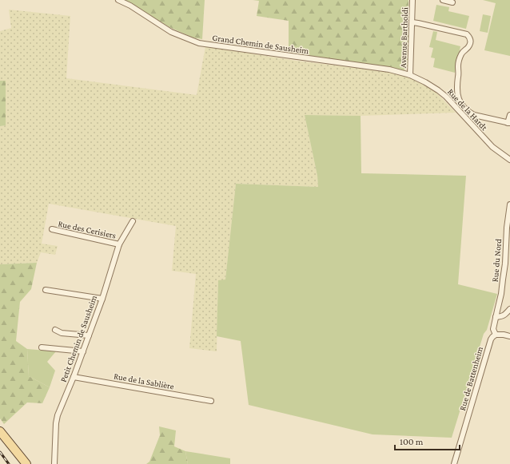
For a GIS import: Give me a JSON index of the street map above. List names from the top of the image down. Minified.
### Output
{"streets":{"street":["Avenue Bartholdi","Grand Chemin de Sausheim","Rue de la Hardt","Rue des Cerisiers","Rue du Nord","Petit Chemin de Sausheim","Rue de Battenheim","Rue de la Sablière"]},"crossings":[["Avenue Bartholdi","Grand Chemin de Sausheim"],["Avenue Bartholdi","Rue de la Hardt"],["Grand Chemin de Sausheim","Rue de la Hardt"],["Rue des Cerisiers","Petit Chemin de Sausheim"],["Petit Chemin de Sausheim","Rue de la Sablière"]],"scale_bar":"100 m"}
